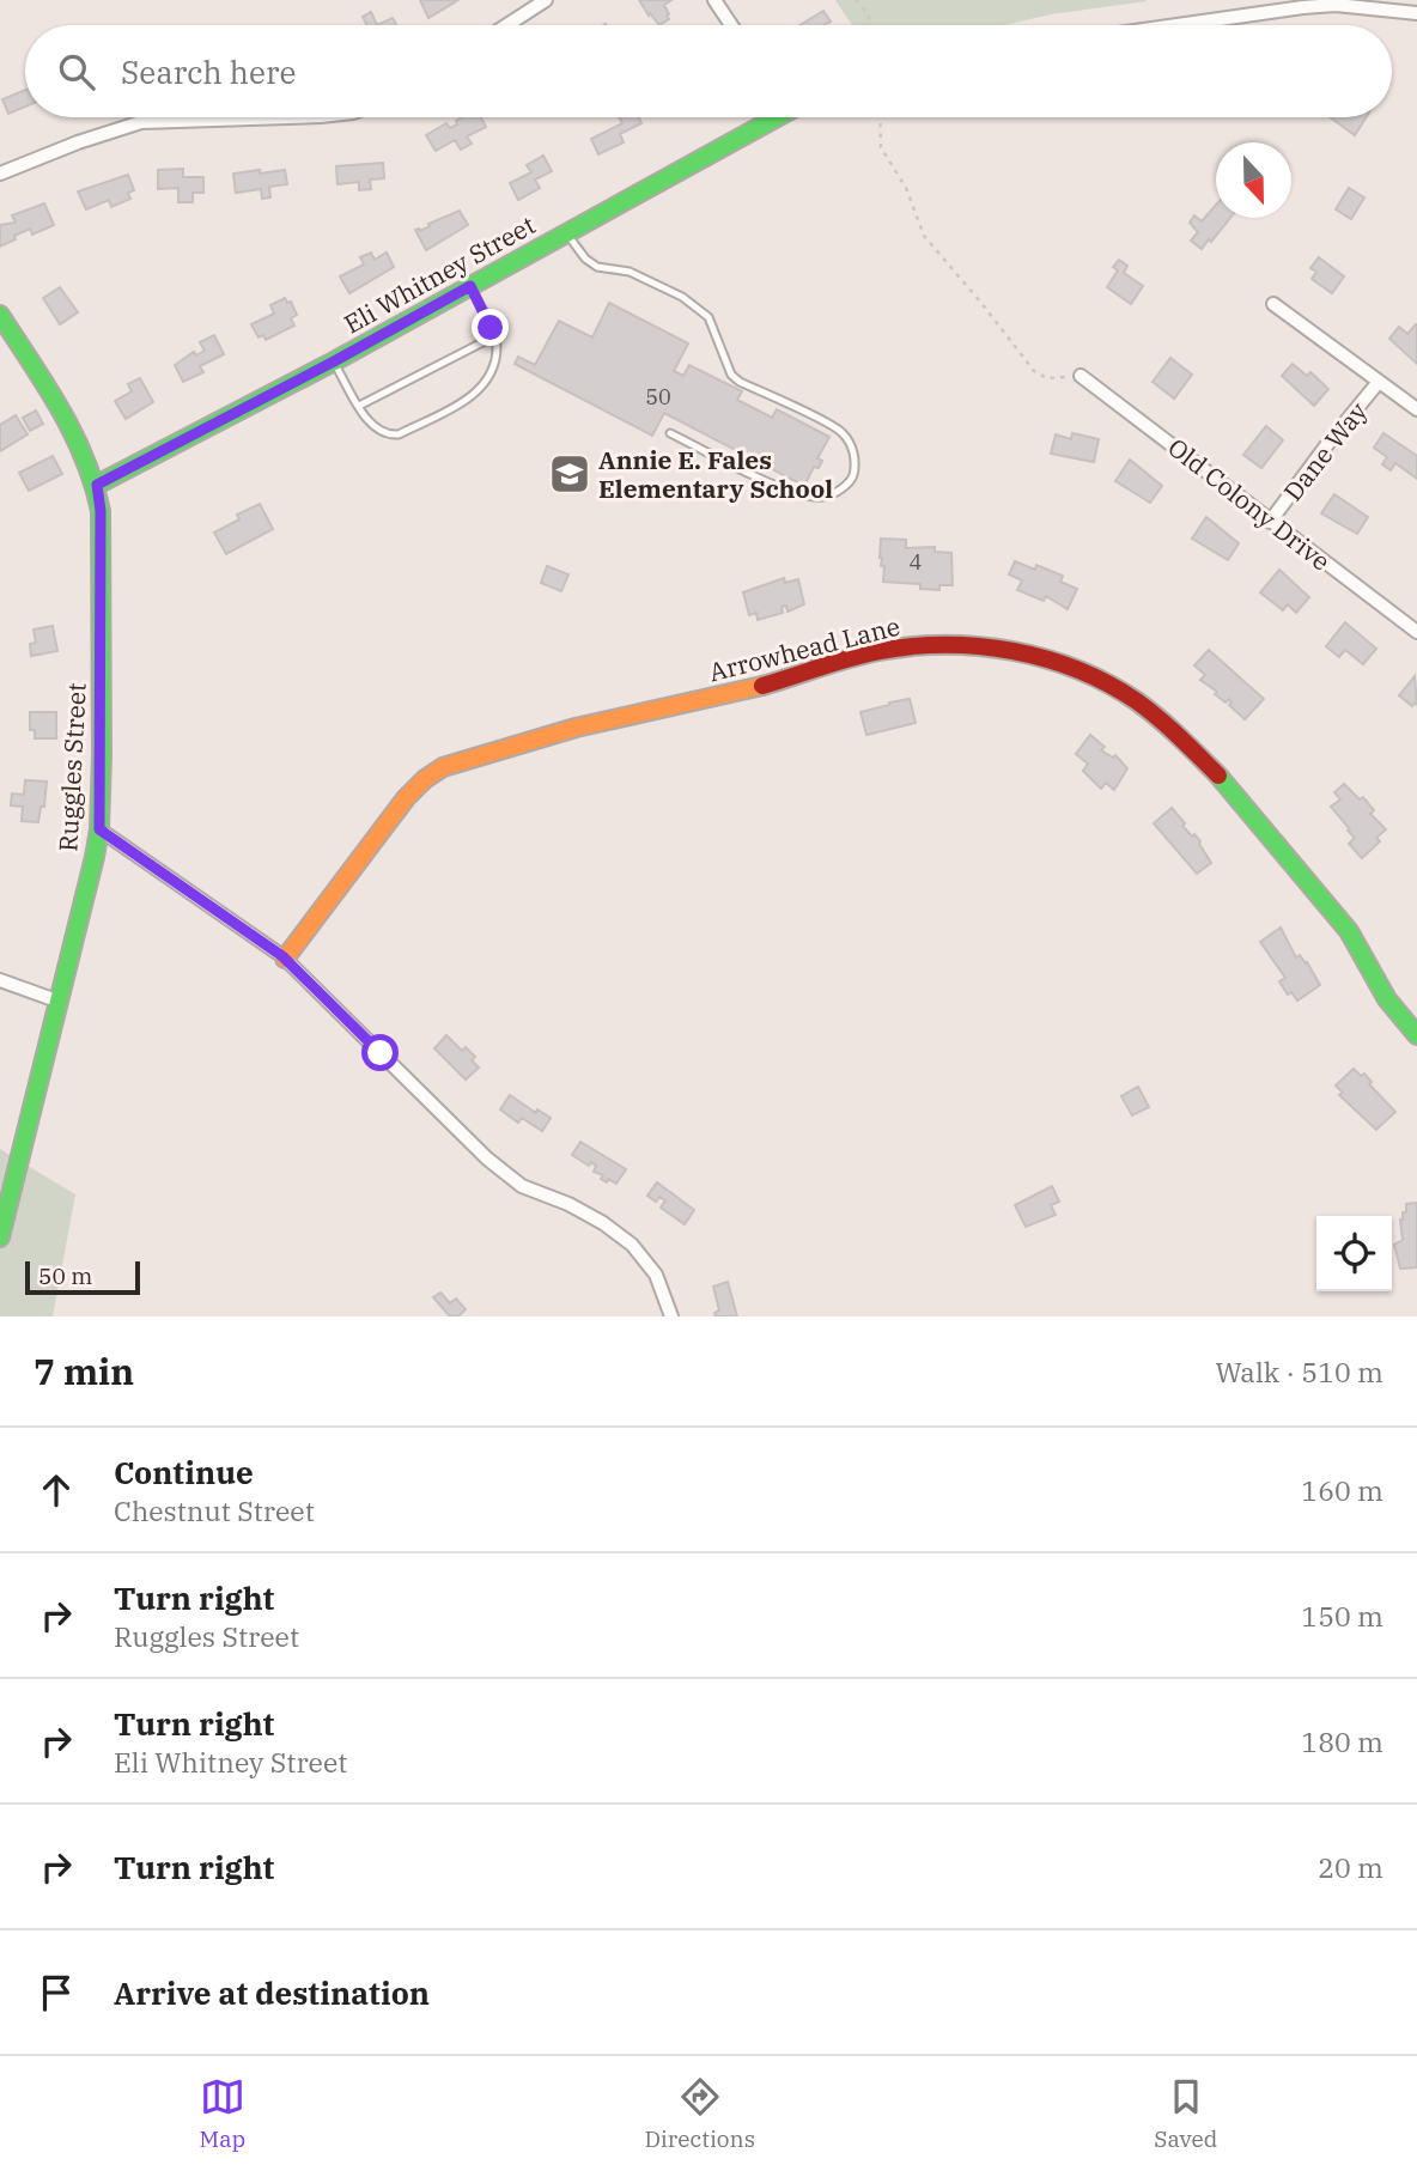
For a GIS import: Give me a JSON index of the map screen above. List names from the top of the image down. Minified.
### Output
{"streets":{"street":["Eli Whitney Street","Dane Way","Old Colony Drive","Arrowhead Lane","Ruggles Street"]},"crossings":[["Eli Whitney Street","Ruggles Street"],["Dane Way","Old Colony Drive"]],"places":{"school or university":["Annie E. Fales Elementary School"]},"house_numbers":["50","4"],"scale_bar":"50 m","north":"bottom","page":{"search":"Search here","scale":"50 m","heading":["7 min","Walk · 510 m"],"list":[["Continue","Chestnut Street","160 m"],["Turn right","Ruggles Street","150 m"],["Turn right","Eli Whitney Street","180 m"],["Turn right","20 m"],"Arrive at destination"],"nav":["Map","Directions","Saved"]}}
